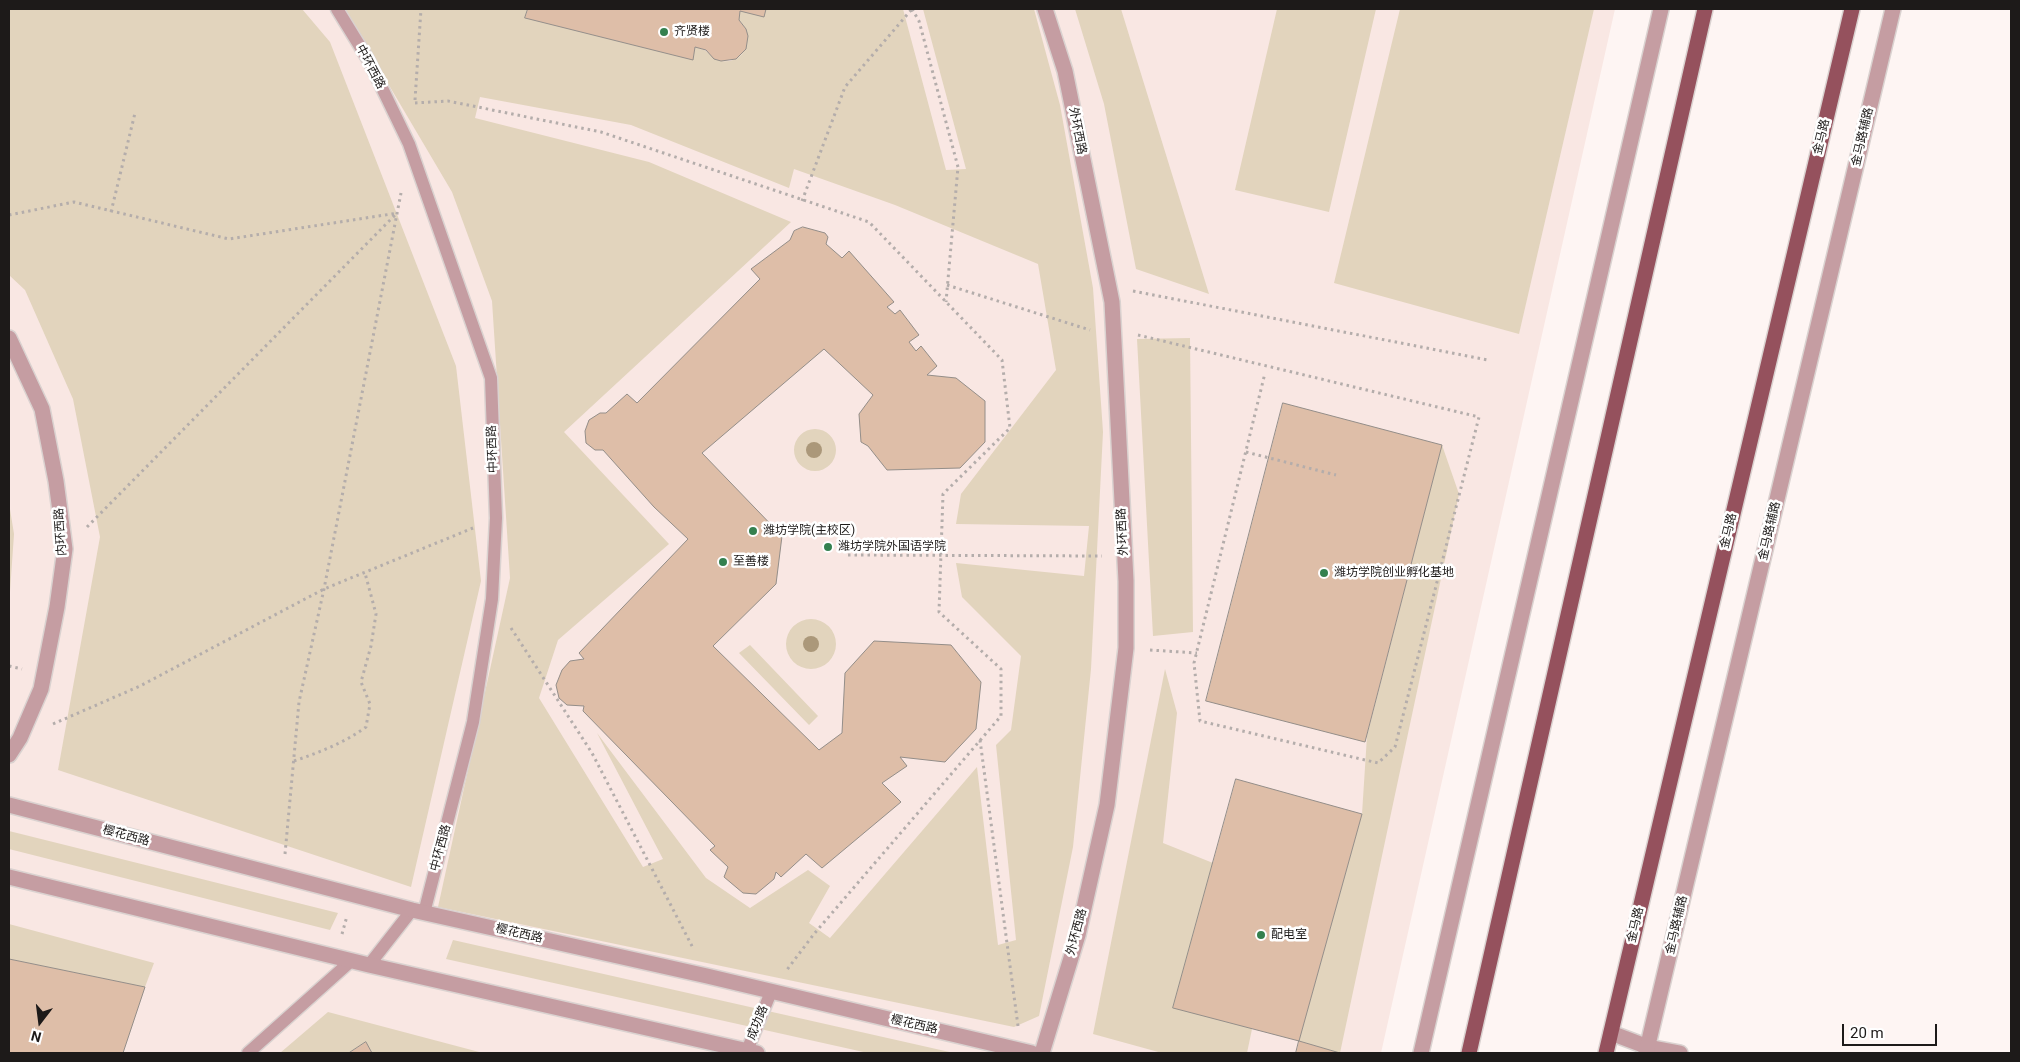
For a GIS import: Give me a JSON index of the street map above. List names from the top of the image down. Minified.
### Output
{"streets":{"main road":["金马路"],"street":["外环西路","金马路辅路","内环西路","樱花西路"],"lane":["中环西路","成功路"]},"crossings":[["中环西路","樱花西路"],["樱花西路","成功路"]],"places":["齐贤楼","潍坊学院(主校区)","潍坊学院外国语学院","至善楼","潍坊学院创业孵化基地","配电室"],"scale_bar":"20 m","north":"bottom"}
